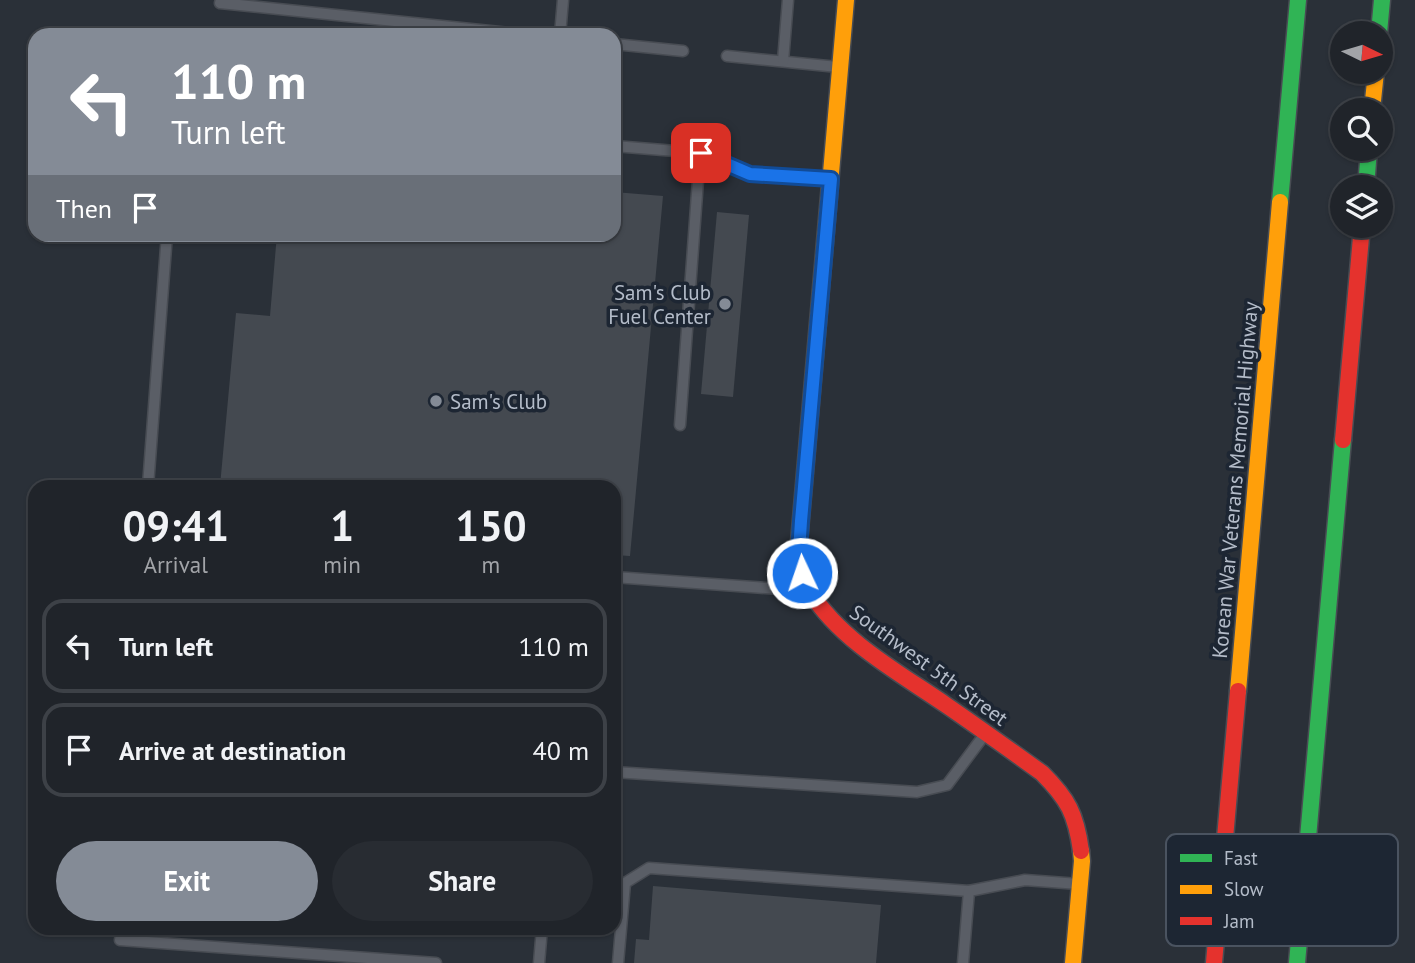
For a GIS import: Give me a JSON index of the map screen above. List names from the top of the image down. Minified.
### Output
{"streets":{"main road":["Korean War Veterans Memorial Highway","Southwest 5th Street"]},"places":["Sam's Club Fuel Center","Sam's Club"],"legend":["Fast","Slow","Jam"],"north":"right","page":{"turn":["110 m","Turn left"],"then":"Then","eta":["09:41","Arrival","1","min","150","m"],"list":[{"name":"Turn left","value":"110 m"},{"name":"Arrive at destination","value":"40 m"}],"buttons":["Exit","Share"]}}
